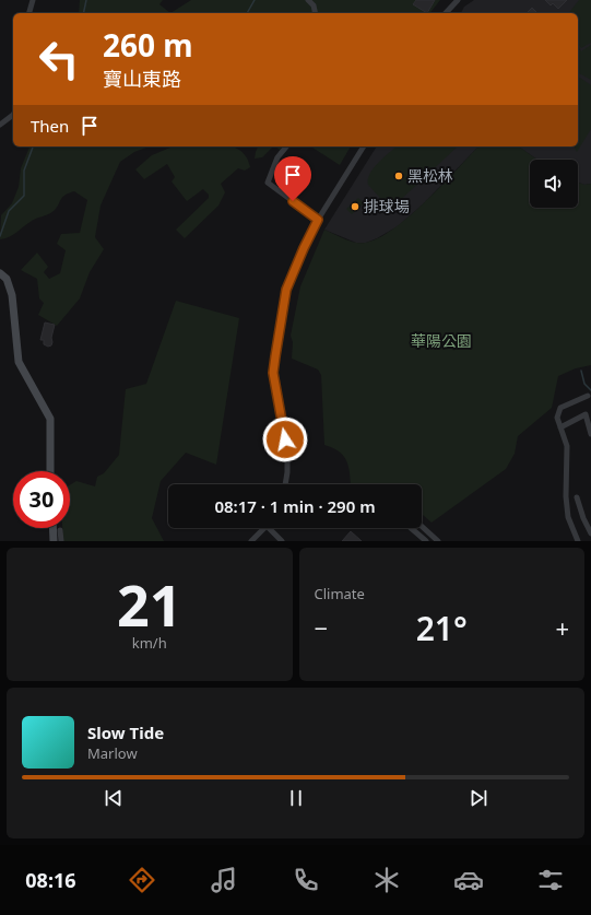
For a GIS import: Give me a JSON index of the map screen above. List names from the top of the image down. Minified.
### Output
{"parks":["華陽公園"],"places":["黑松林","排球場"],"page":{"turn":["260 m","寶山東路"],"then":"Then","limit":"30","trip":"08:17 · 1 min · 290 m","tile":[["21","km/h"],"Climate"],"heat":["−","21°","+"],"song":["Slow Tide","Marlow"],"tabs":"08:16"}}
